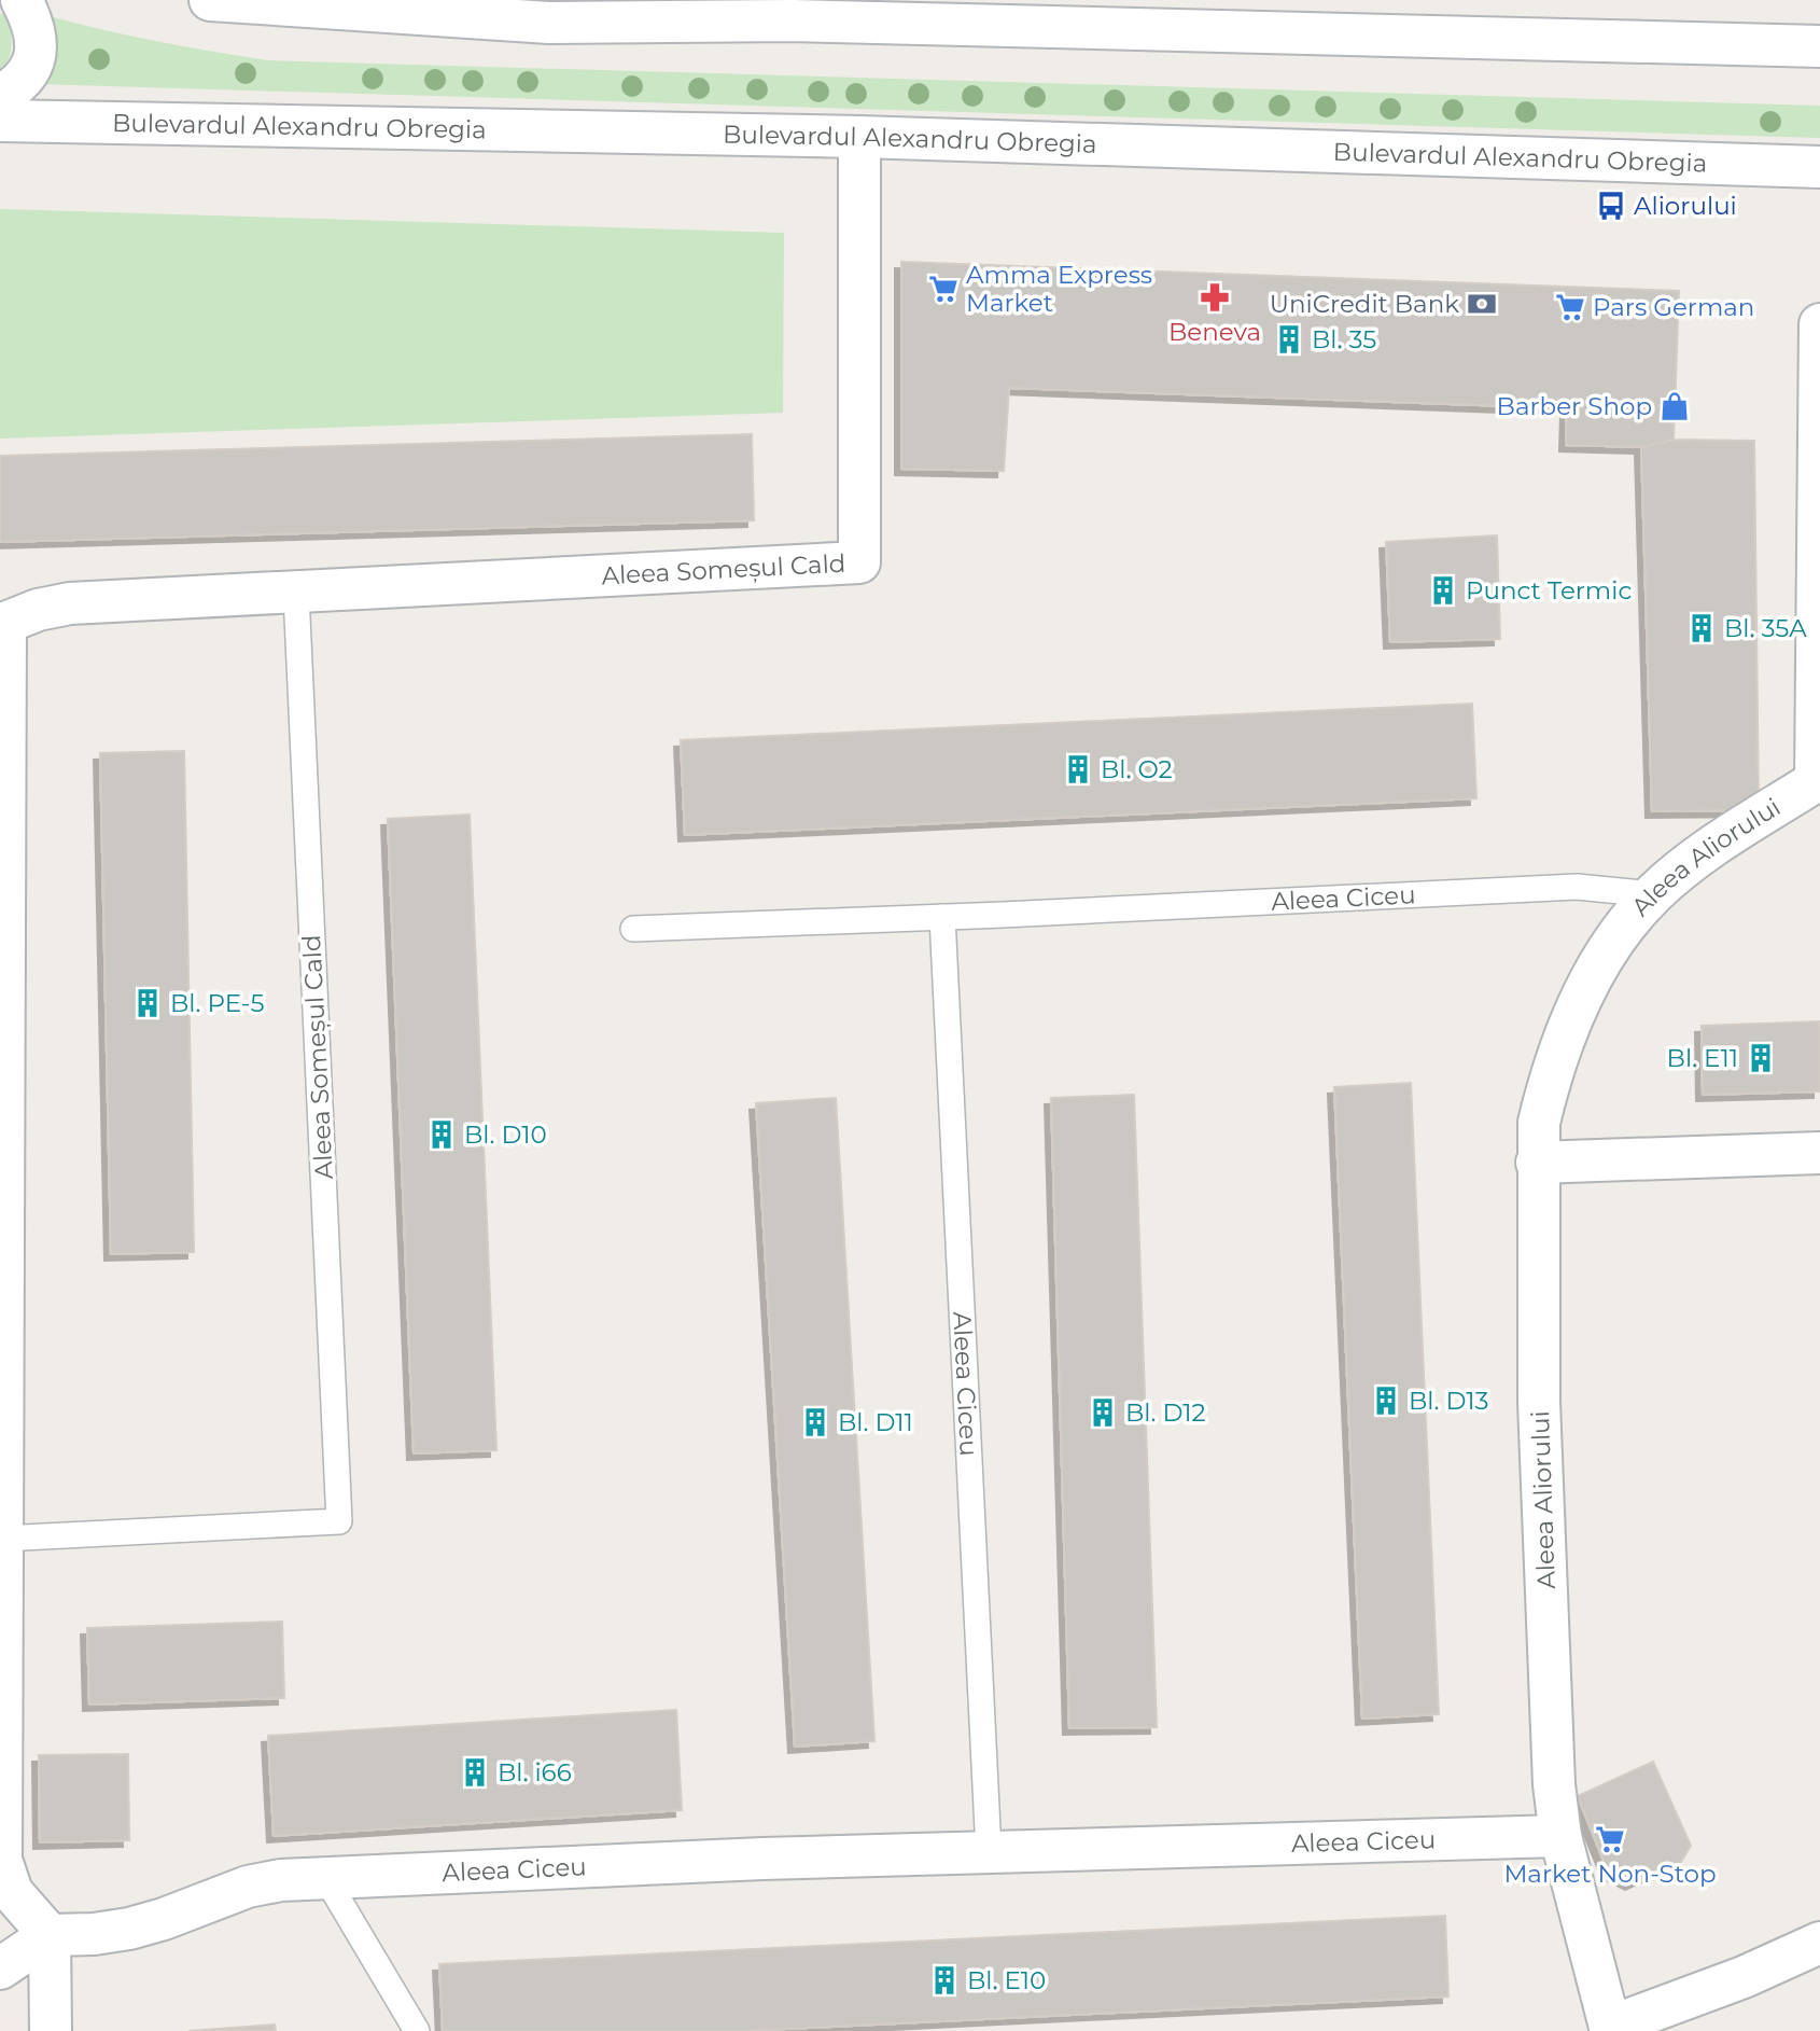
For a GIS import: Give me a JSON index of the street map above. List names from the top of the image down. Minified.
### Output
{"streets":{"street":["Bulevardul Alexandru Obregia","Aleea Someșul Cald","Aleea Aliorului","Aleea Ciceu"]},"crossings":[["Bulevardul Alexandru Obregia","Aleea Someșul Cald"],["Aleea Aliorului","Aleea Ciceu"]],"places":{"bus stop":["Aliorului"],"supermarket":["Amma Express Market","Pars German","Market Non-Stop"],"pharmacy":["Beneva"],"bank":["UniCredit Bank"],"building":["Bl. 35","Punct Termic","Bl. 35A","Bl. O2","Bl. PE-5","Bl. E11","Bl. D10","Bl. D13","Bl. D12","Bl. D11","Bl. i66","Bl. E10"],"shop":["Barber Shop"]}}
